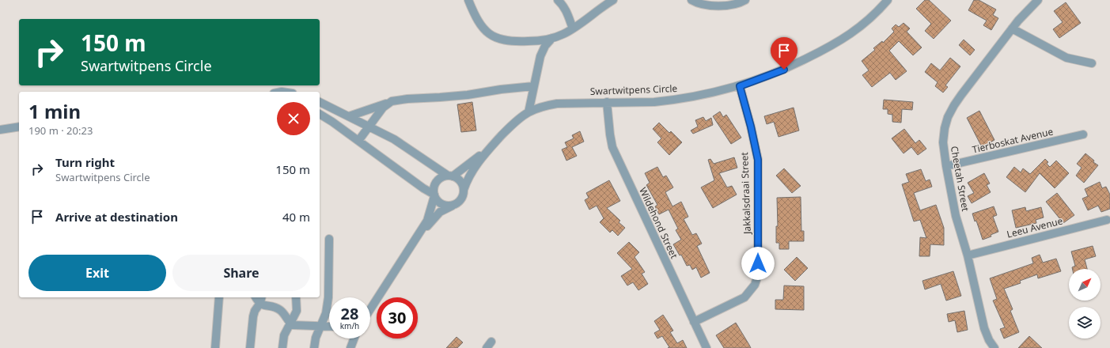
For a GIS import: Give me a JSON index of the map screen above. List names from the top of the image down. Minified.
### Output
{"streets":{"street":["Swartwitpens Circle","Tierboskat Avenue","Cheetah Street","Jakkalsdraai Street","Wildehond Street","Leeu Avenue"]},"crossings":[["Swartwitpens Circle","Jakkalsdraai Street"],["Swartwitpens Circle","Wildehond Street"],["Tierboskat Avenue","Cheetah Street"],["Cheetah Street","Leeu Avenue"],["Jakkalsdraai Street","Wildehond Street"]],"north":"top right","page":{"turn":["150 m","Swartwitpens Circle"],"heading":["1 min","190 m · 20:23"],"list":[{"name":"Turn right","note":"Swartwitpens Circle","value":"150 m"},{"name":"Arrive at destination","value":"40 m"}],"buttons":["Exit","Share"],"speed":"28 km/h","limit":"30"}}
